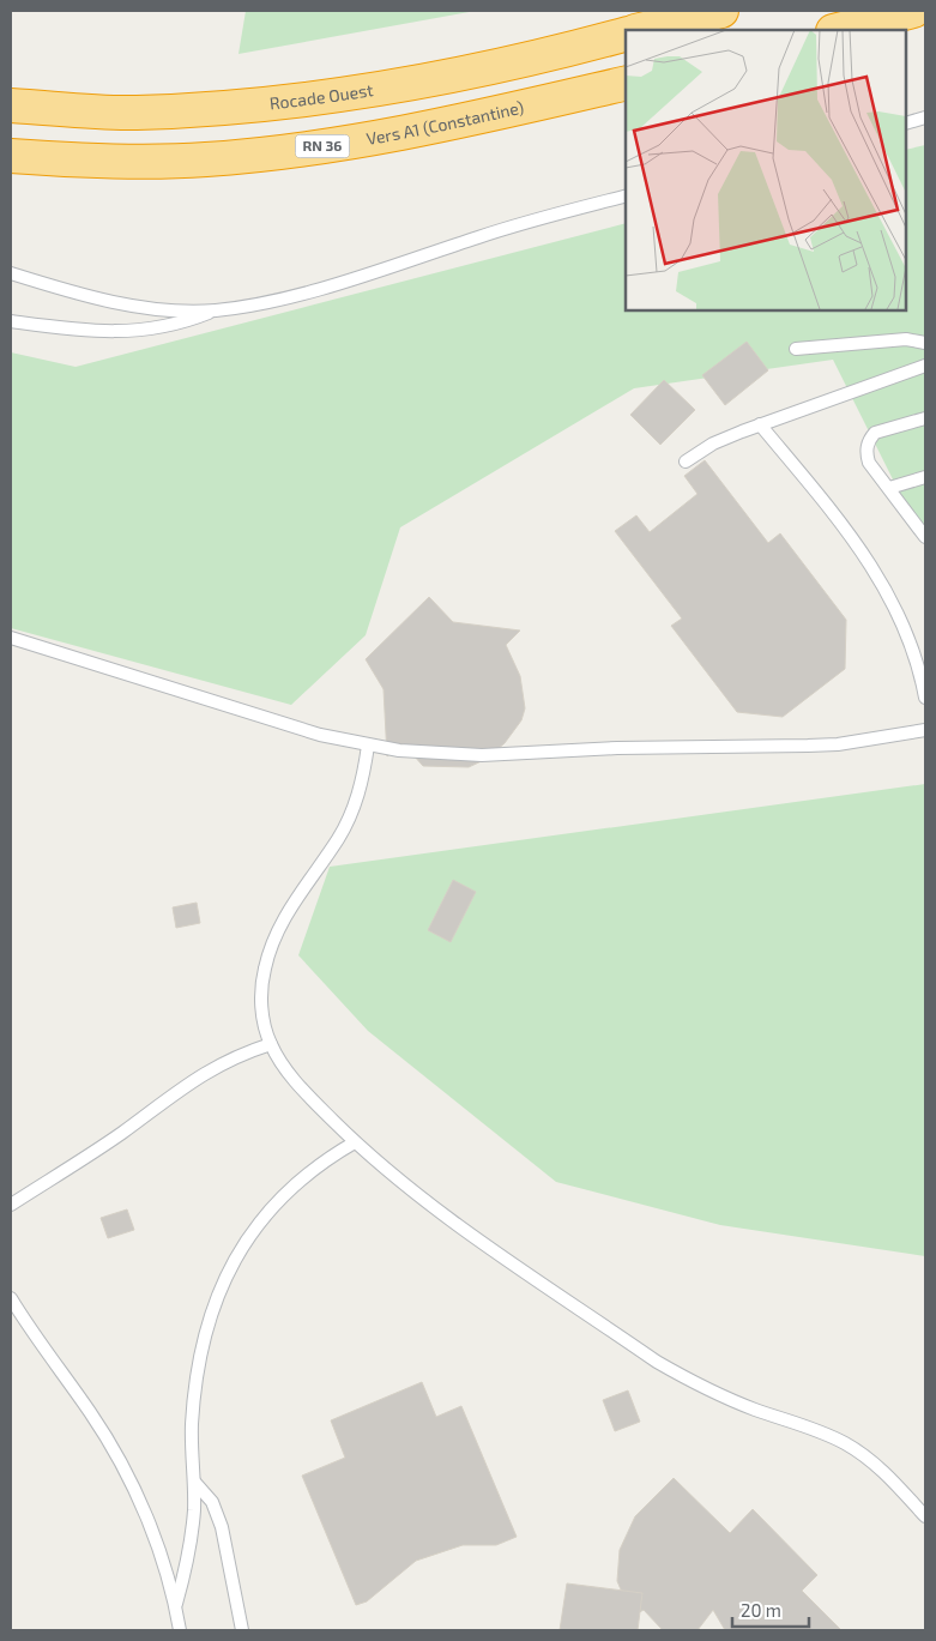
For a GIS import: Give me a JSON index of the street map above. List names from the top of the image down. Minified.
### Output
{"streets":{"highway":["Rocade Ouest","Vers A1 (Constantine)","RN 36"]},"scale_bar":"20 m"}
